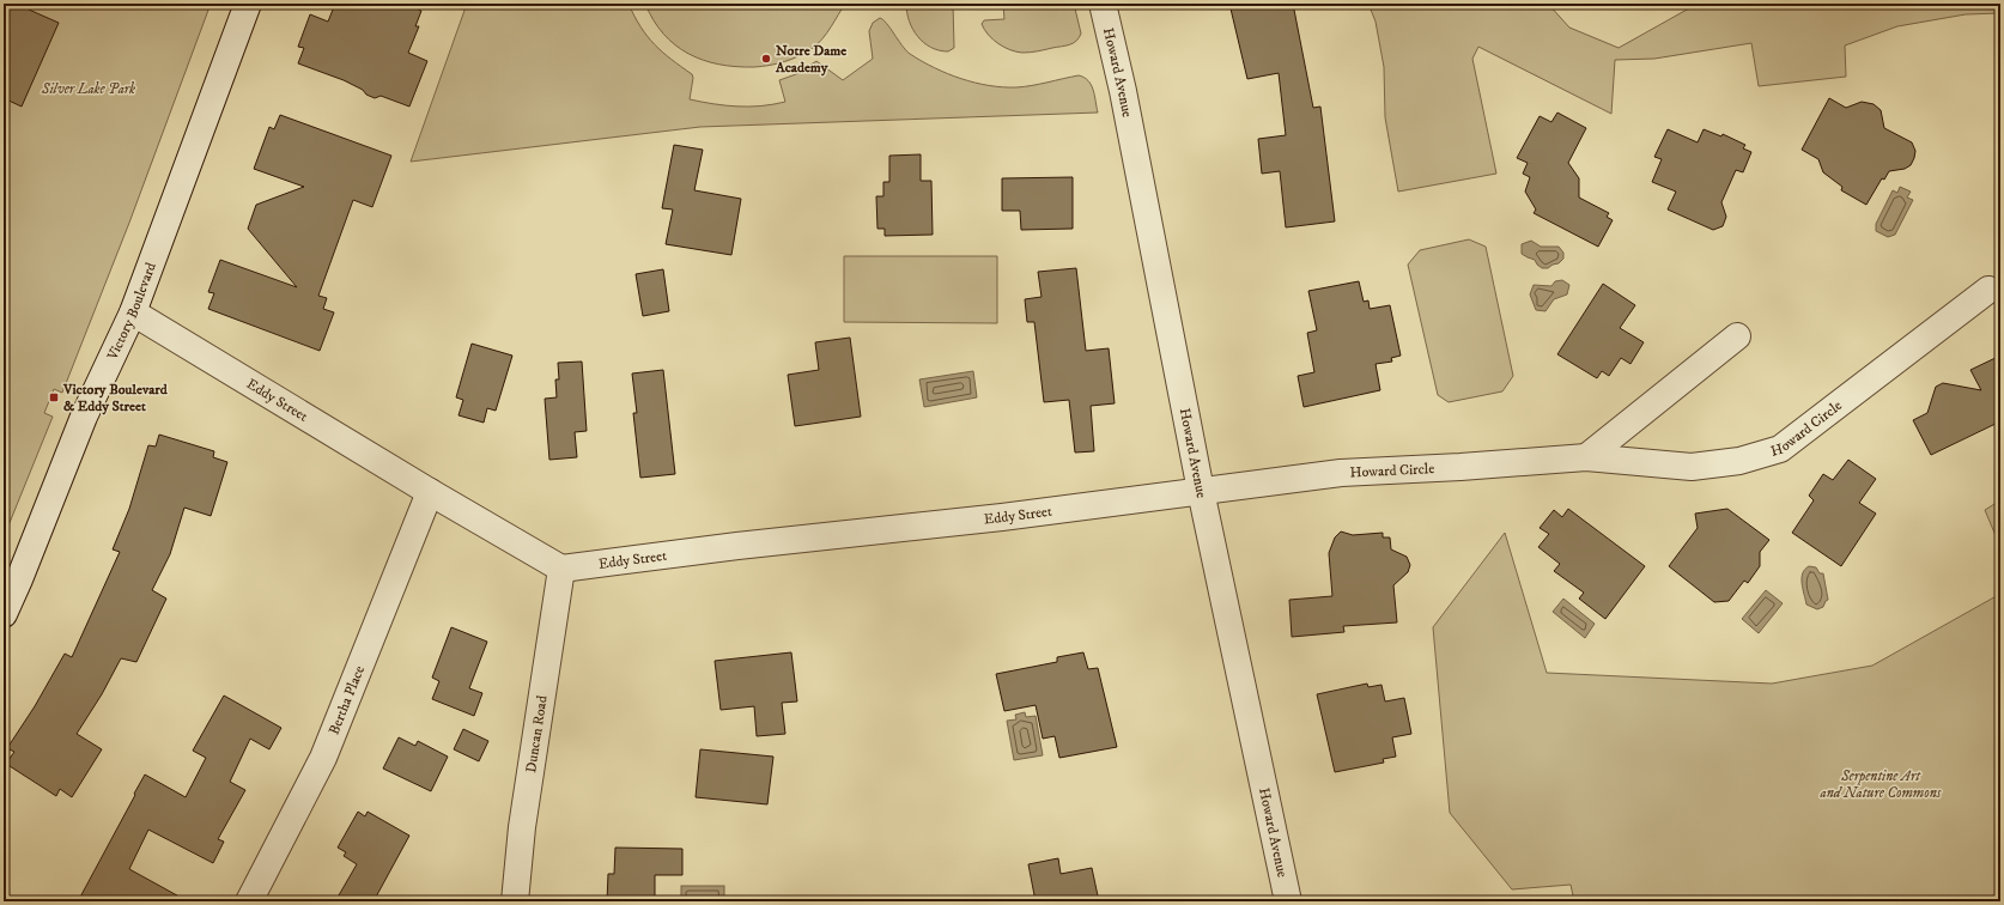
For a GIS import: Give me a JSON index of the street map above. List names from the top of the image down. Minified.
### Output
{"streets":{"street":["Howard Avenue","Victory Boulevard","Eddy Street","Howard Circle","Bertha Place","Duncan Road"]},"crossings":[["Howard Avenue","Eddy Street"],["Howard Avenue","Howard Circle"],["Victory Boulevard","Eddy Street"],["Eddy Street","Howard Circle"],["Eddy Street","Bertha Place"],["Eddy Street","Duncan Road"]],"parks":["Silver Lake Park","Serpentine Art and Nature Commons"],"places":{"other":["Notre Dame Academy"],"transit":["Victory Boulevard & Eddy Street"]}}
